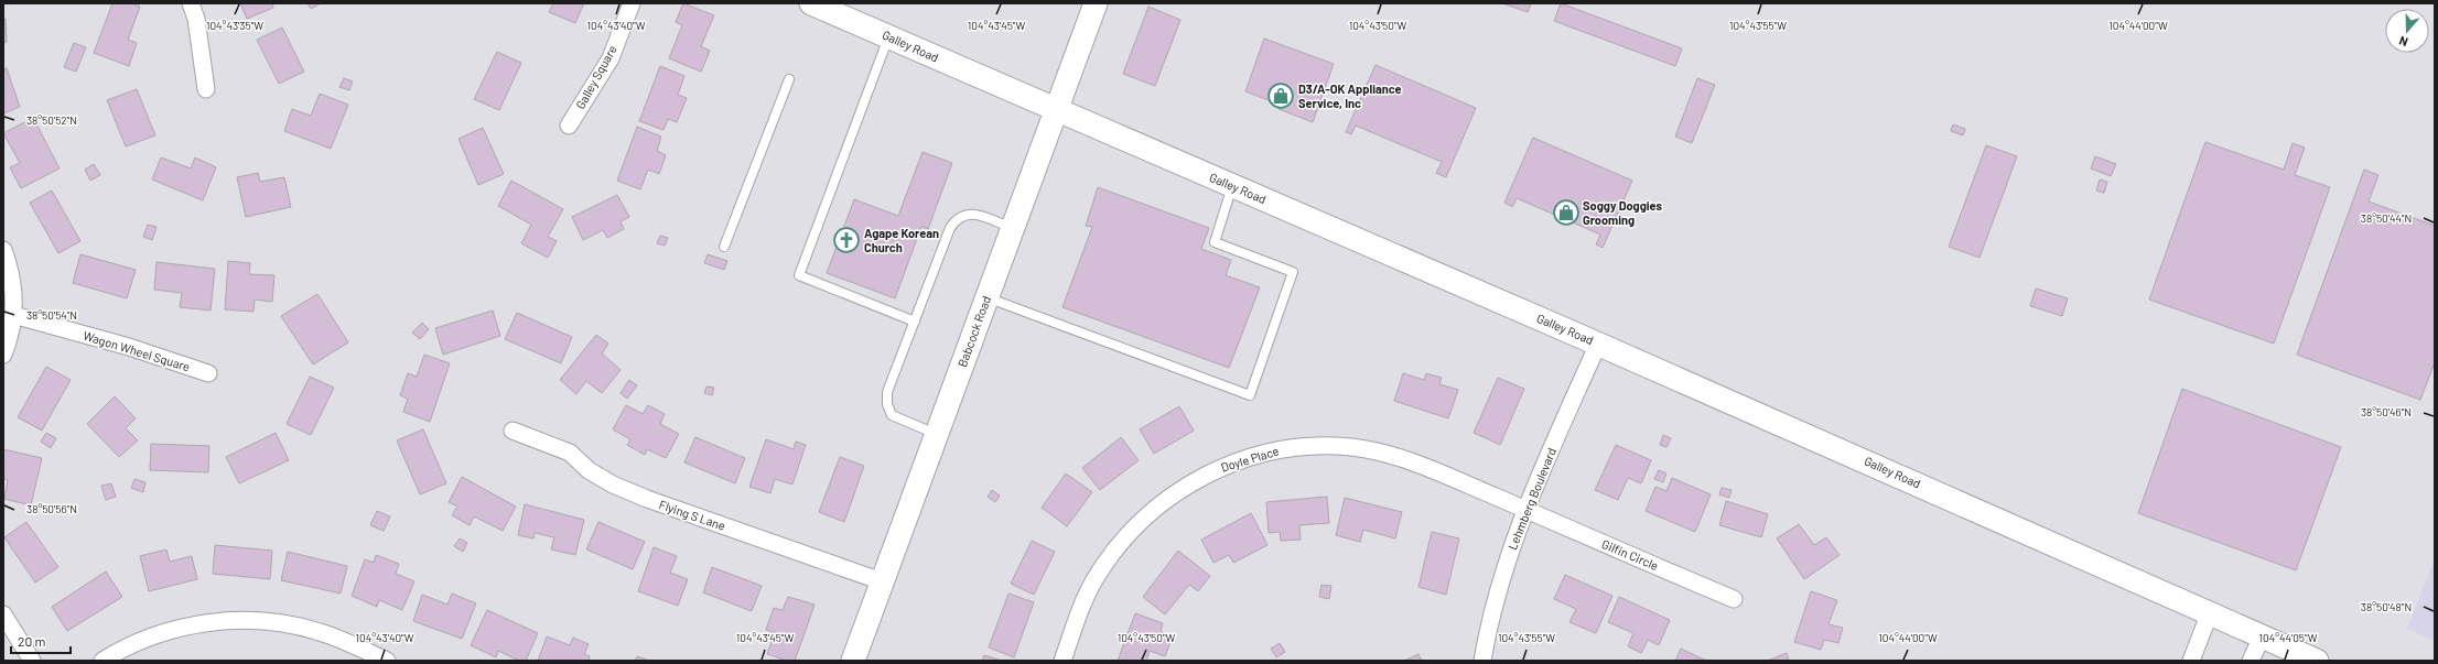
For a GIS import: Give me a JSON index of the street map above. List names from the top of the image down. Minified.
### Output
{"streets":{"main road":["Galley Road","Babcock Road"],"street":["Galley Square","Wagon Wheel Square","Doyle Place","Lehmberg Boulevard","Flying S Lane","Gilfin Circle"]},"crossings":[["Galley Road","Babcock Road"],["Galley Road","Lehmberg Boulevard"],["Babcock Road","Flying S Lane"],["Doyle Place","Lehmberg Boulevard"],["Doyle Place","Gilfin Circle"],["Lehmberg Boulevard","Gilfin Circle"]],"places":{"shop":["D3/A-OK Appliance Service, Inc","Soggy Doggies Grooming"],"church":["Agape Korean Church"]},"scale_bar":"20 m","north":"bottom","coordinates":["104°43'35\"W","104°43'40\"W","104°43'45\"W","104°43'50\"W","104°43'55\"W","104°44'00\"W","38°50'52\"N","38°50'44\"N","38°50'54\"N","38°50'46\"N","38°50'56\"N","38°50'48\"N","104°44'05\"W"]}
